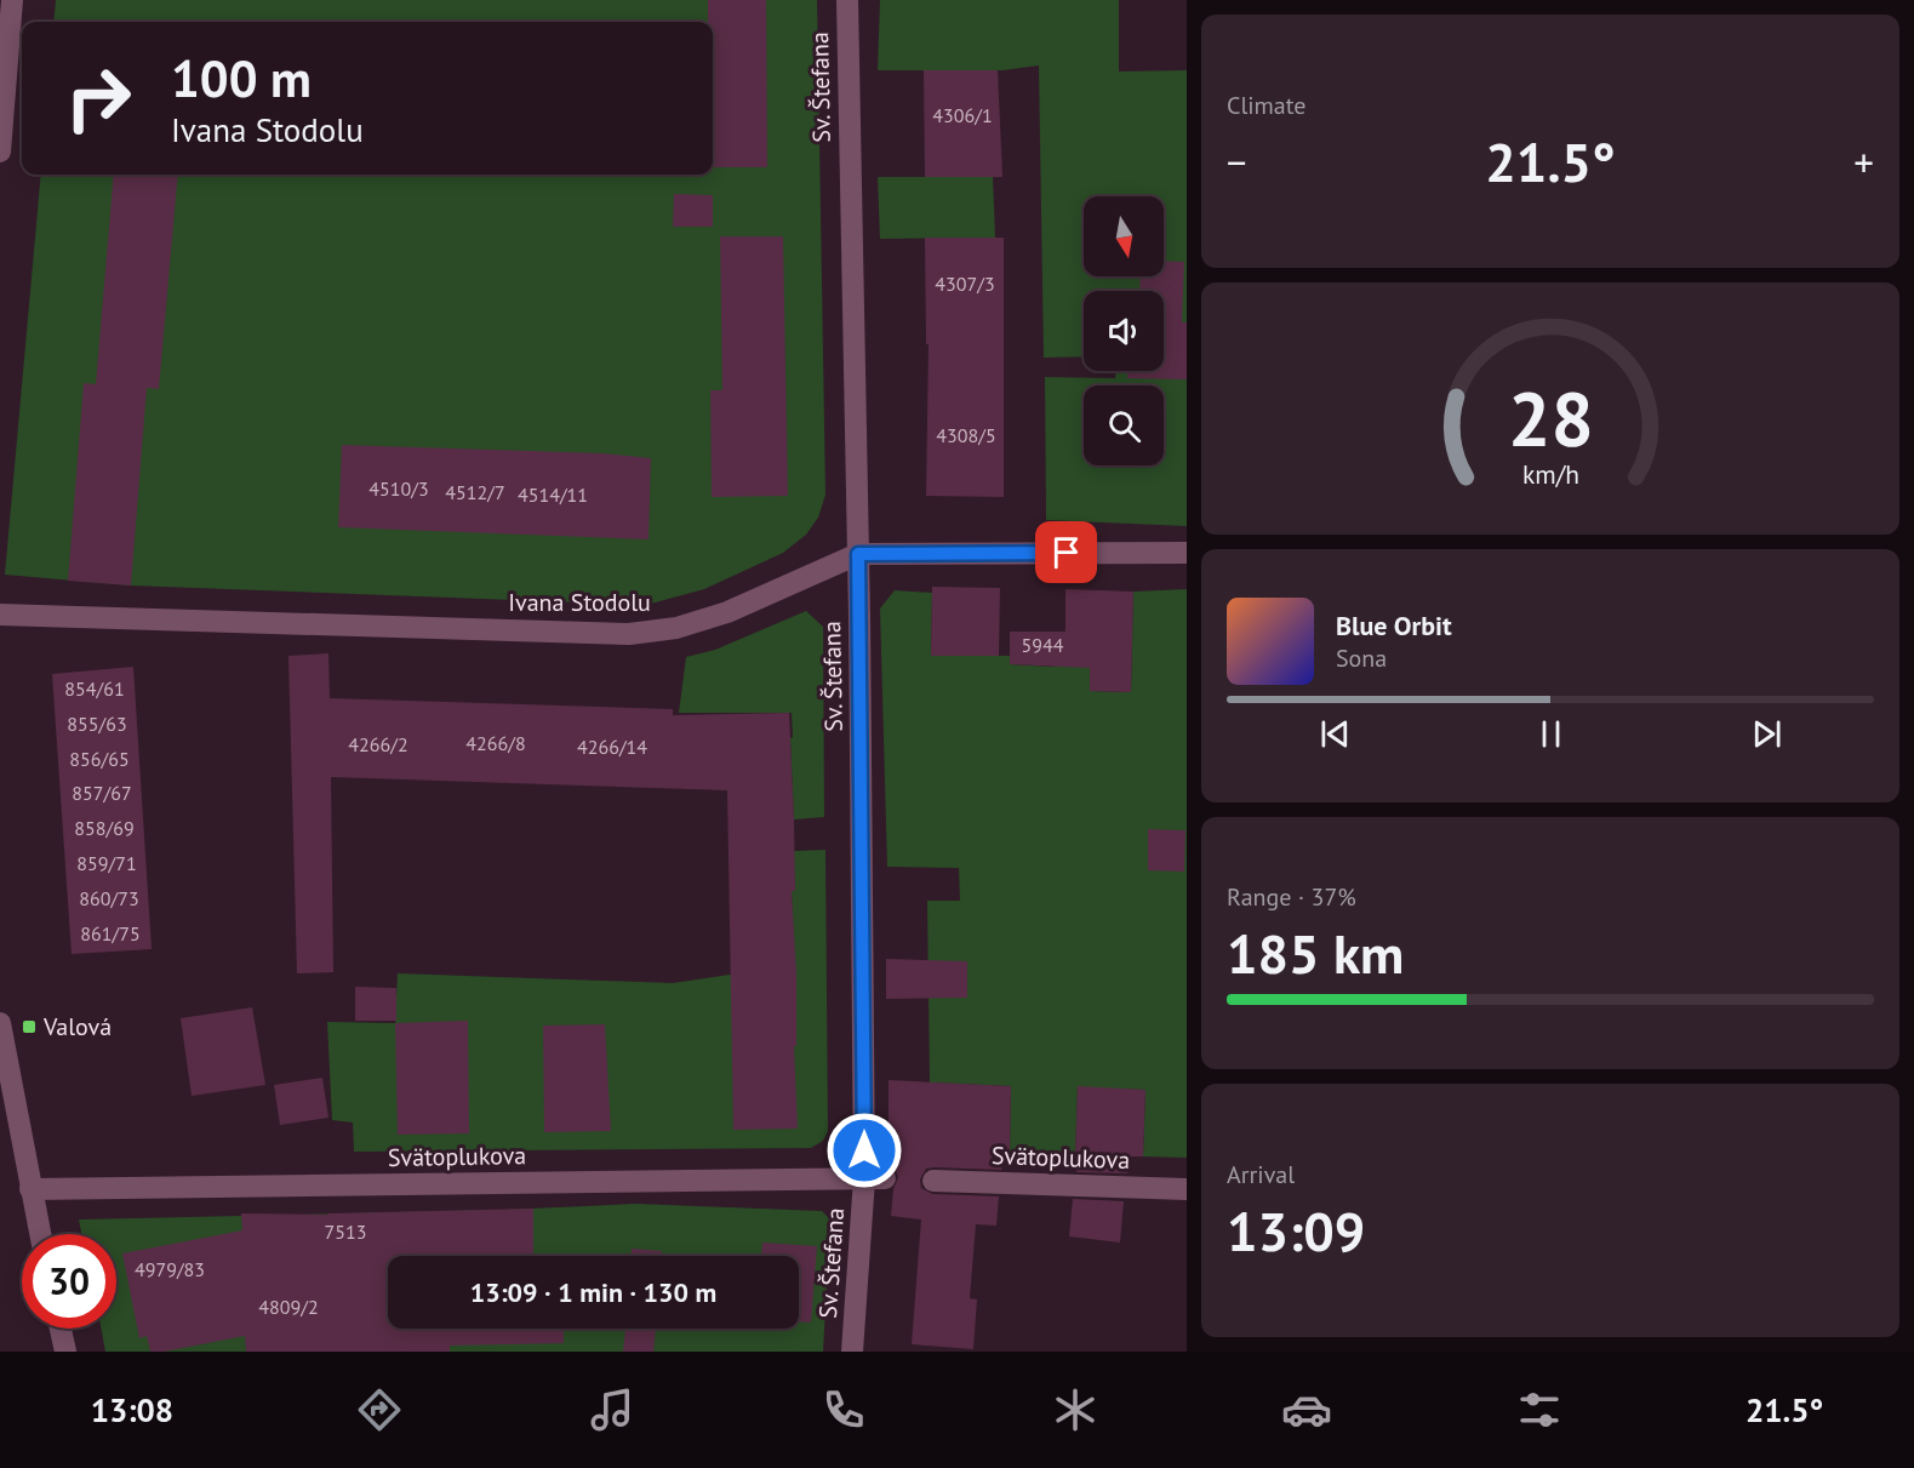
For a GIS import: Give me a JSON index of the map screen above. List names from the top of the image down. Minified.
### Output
{"streets":{"street":["Sv. Štefana","Ivana Stodolu","Svätoplukova"]},"crossings":[["Sv. Štefana","Ivana Stodolu"],["Sv. Štefana","Svätoplukova"]],"places":{"transit":["Valová"]},"house_numbers":["4306/1","4307/3","4308/5","4510/3","4512/7","4514/11","5944","854/61","855/63","4266/8","4266/2","4266/14","856/65","857/67","858/69","859/71","860/73","861/75","7513","4979/83","4809/2"],"north":"bottom","page":{"tile":["Climate",["Range · 37%","185 km"],["Arrival","13:09"]],"turn":["100 m","Ivana Stodolu"],"heat":["−","21.5°","+"],"song":["Blue Orbit","Sona"],"limit":"30","trip":"13:09 · 1 min · 130 m","tabs":["13:08","21.5°"],"gauge":["28","km/h"]}}
